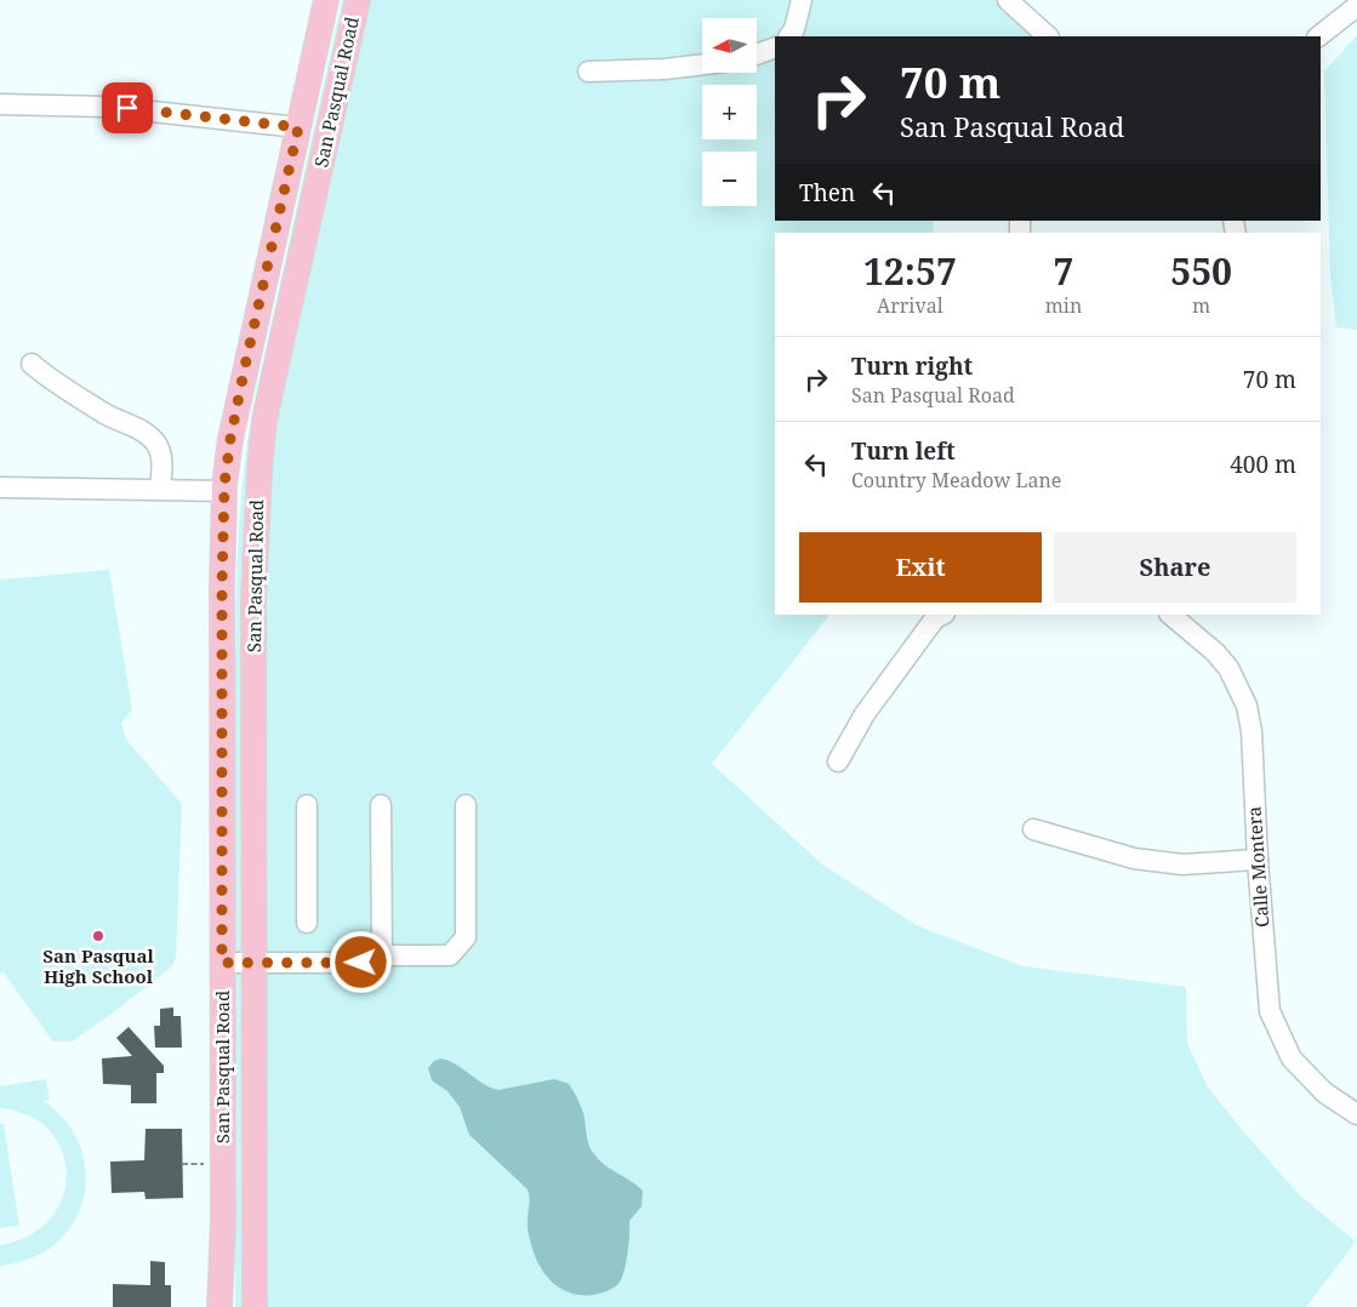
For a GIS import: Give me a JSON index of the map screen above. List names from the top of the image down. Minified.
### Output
{"streets":{"main road":["San Pasqual Road"],"street":["Calle Montera"]},"places":["San Pasqual High School"],"north":"left","page":{"map_buttons":["+","−"],"turn":["70 m","San Pasqual Road"],"then":"Then","eta":["12:57","Arrival","7","min","550","m"],"list":[{"name":"Turn right","note":"San Pasqual Road","value":"70 m"},{"name":"Turn left","note":"Country Meadow Lane","value":"400 m"}],"buttons":["Exit","Share"]}}
